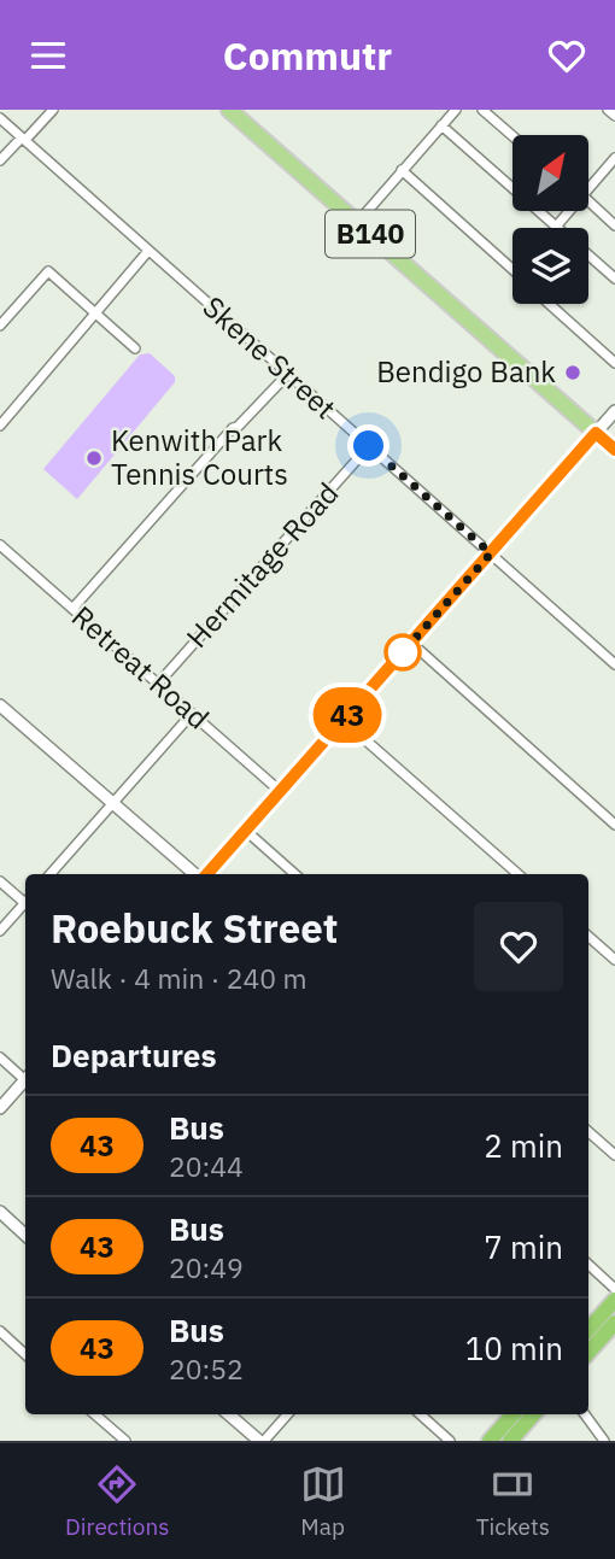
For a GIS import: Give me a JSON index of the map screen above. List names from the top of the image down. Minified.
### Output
{"streets":{"main road":["B140"],"street":["Skene Street","Hermitage Road","Retreat Road"]},"crossings":[["Skene Street","Hermitage Road"],["Hermitage Road","Retreat Road"]],"places":["Bendigo Bank","Kenwith Park Tennis Courts"],"lines":["bus line 43"],"north":"top right","page":{"header":"Commutr","on_map":"43","heading":[["Roebuck Street","Walk · 4 min · 240 m"],"Departures"],"list":[{"mark":"43","name":"Bus","note":"20:44","value":"2 min"},{"mark":"43","name":"Bus","note":"20:49","value":"7 min"},{"mark":"43","name":"Bus","note":"20:52","value":"10 min"}],"tabs":["Directions","Map","Tickets"]}}
